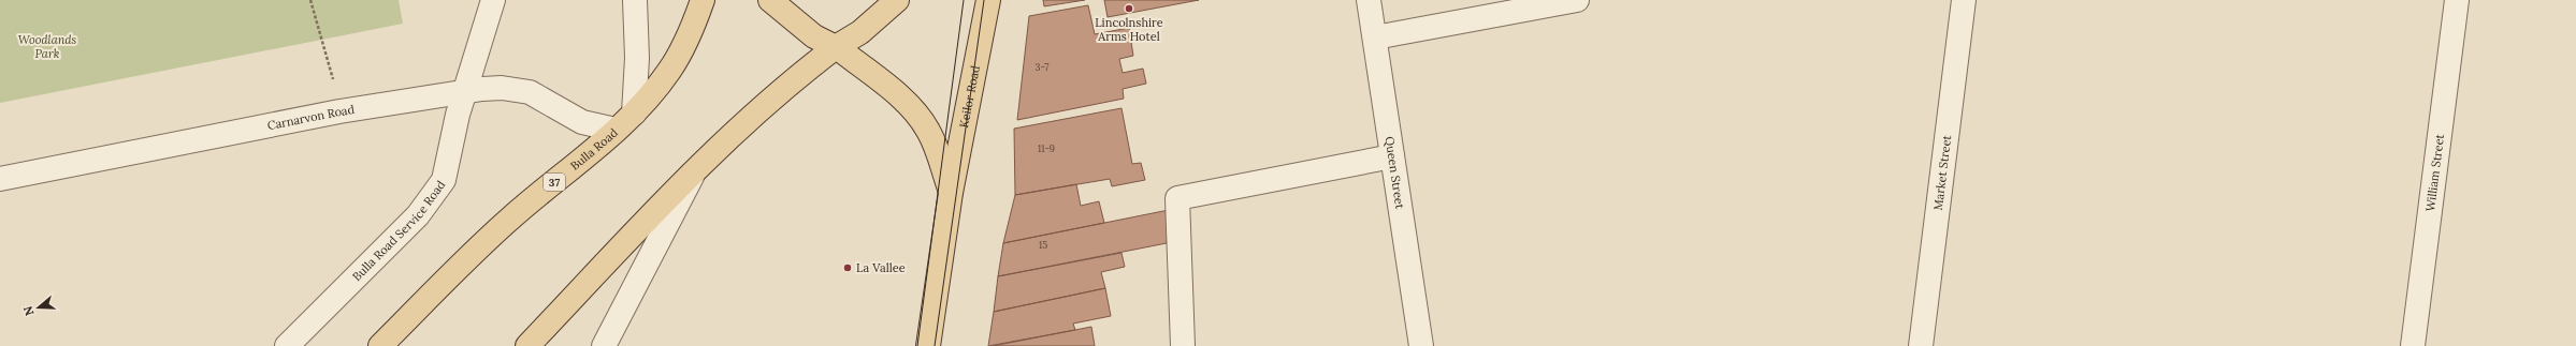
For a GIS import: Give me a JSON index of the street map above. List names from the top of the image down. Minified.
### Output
{"streets":{"main road":["Keilor Road","Bulla Road","37"],"street":["Carnarvon Road","Queen Street","Market Street","William Street","Bulla Road Service Road"]},"crossings":[["Carnarvon Road","Bulla Road"],["Carnarvon Road","Bulla Road Service Road"]],"parks":["Woodlands Park"],"places":["Lincolnshire Arms Hotel","La Vallee"],"house_numbers":["3-7","11-9","15"],"north":"left"}
